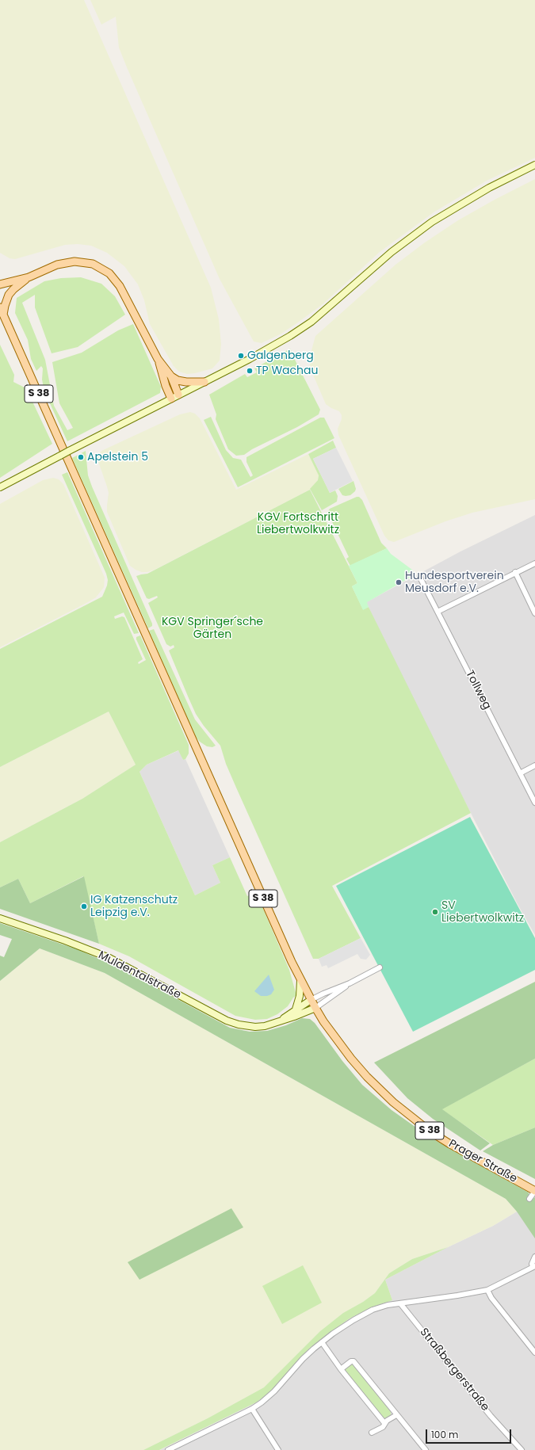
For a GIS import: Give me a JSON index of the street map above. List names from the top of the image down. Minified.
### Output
{"streets":{"main road":["S 38","Muldentalstraße","Prager Straße"],"street":["Tollweg","Straßbergerstraße"]},"crossings":[["S 38","Muldentalstraße"],["S 38","Prager Straße"],["Muldentalstraße","Prager Straße"]],"parks":["KGV Fortschritt Liebertwolkwitz","KGV Springer´sche Gärten"],"places":["Galgenberg","TP Wachau","Apelstein 5","Hundesportverein Meusdorf e.V.","IG Katzenschutz Leipzig e.V.","SV Liebertwolkwitz"],"scale_bar":"100 m"}
